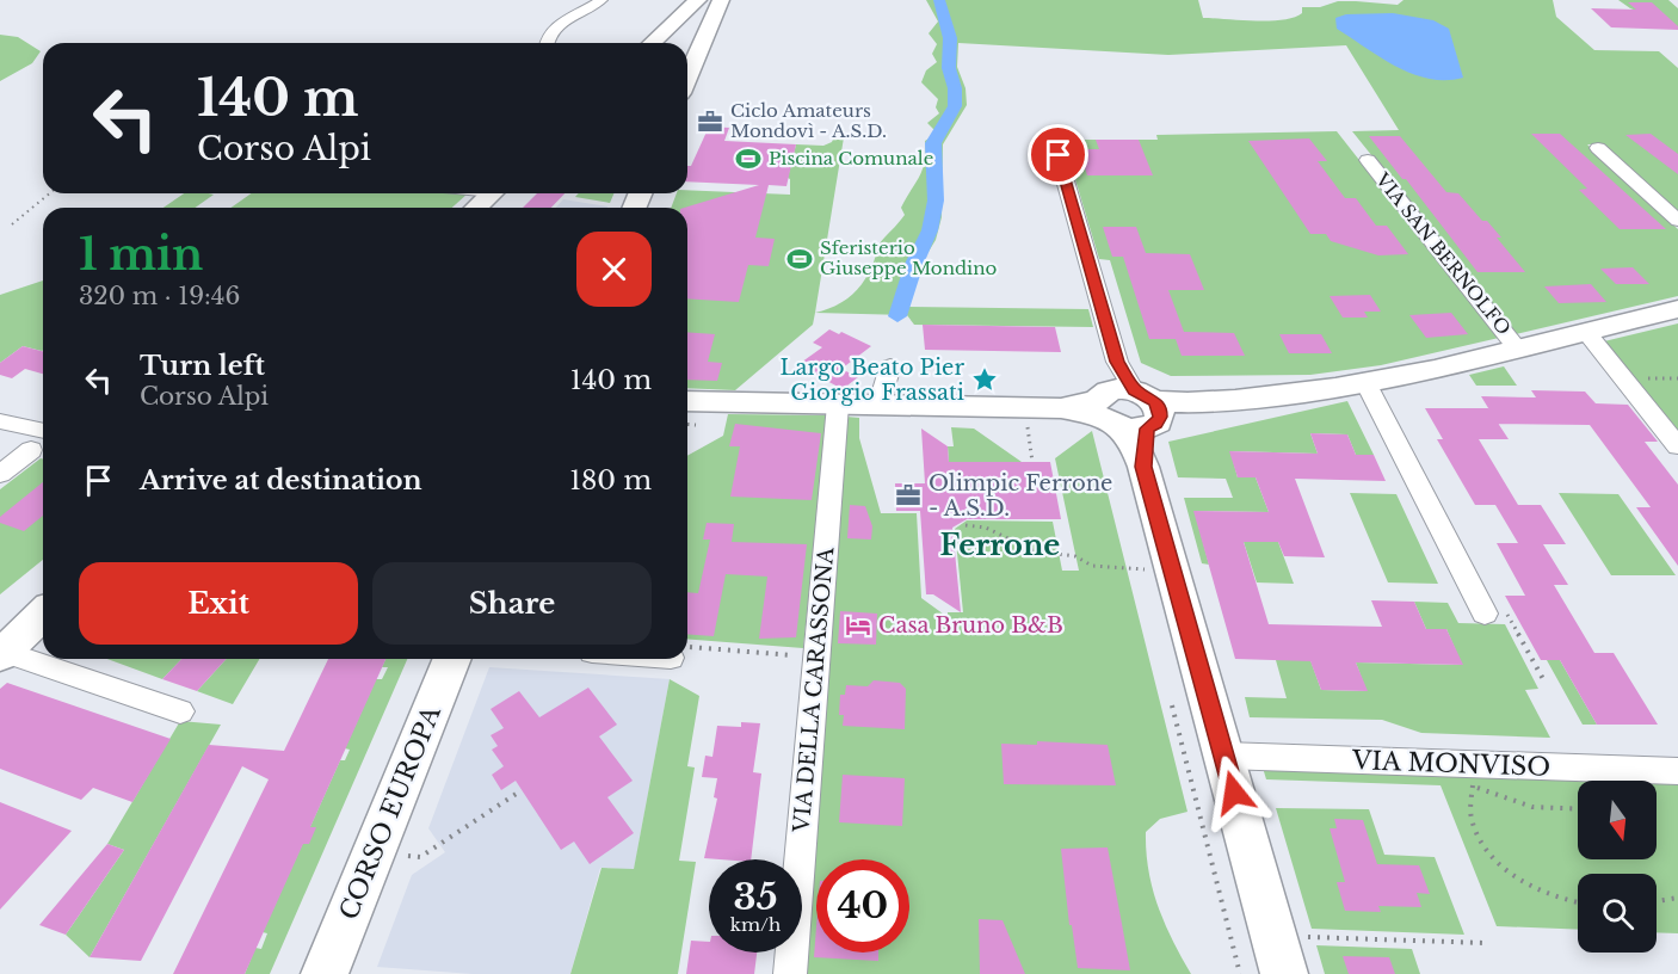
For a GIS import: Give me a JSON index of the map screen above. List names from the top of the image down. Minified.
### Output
{"streets":{"street":["VIA SAN BERNOLFO","VIA DELLA CARASSONA","VIA MONVISO","CORSO EUROPA"]},"crossings":[["VIA SAN BERNOLFO","VIA DELLA CARASSONA"]],"districts":["Ferrone"],"places":{"office":["Ciclo Amateurs Mondovì - A.S.D.","Olimpic Ferrone - A.S.D."],"sports":["Piscina Comunale","Sferisterio Giuseppe Mondino"],"place":["Largo Beato Pier Giorgio Frassati"],"hotel":["Casa Bruno B&B"]},"north":"bottom","page":{"turn":["140 m","Corso Alpi"],"heading":["1 min","320 m · 19:46"],"list":[{"name":"Turn left","note":"Corso Alpi","value":"140 m"},{"name":"Arrive at destination","value":"180 m"}],"buttons":["Exit","Share"],"speed":"35 km/h","limit":"40"}}
